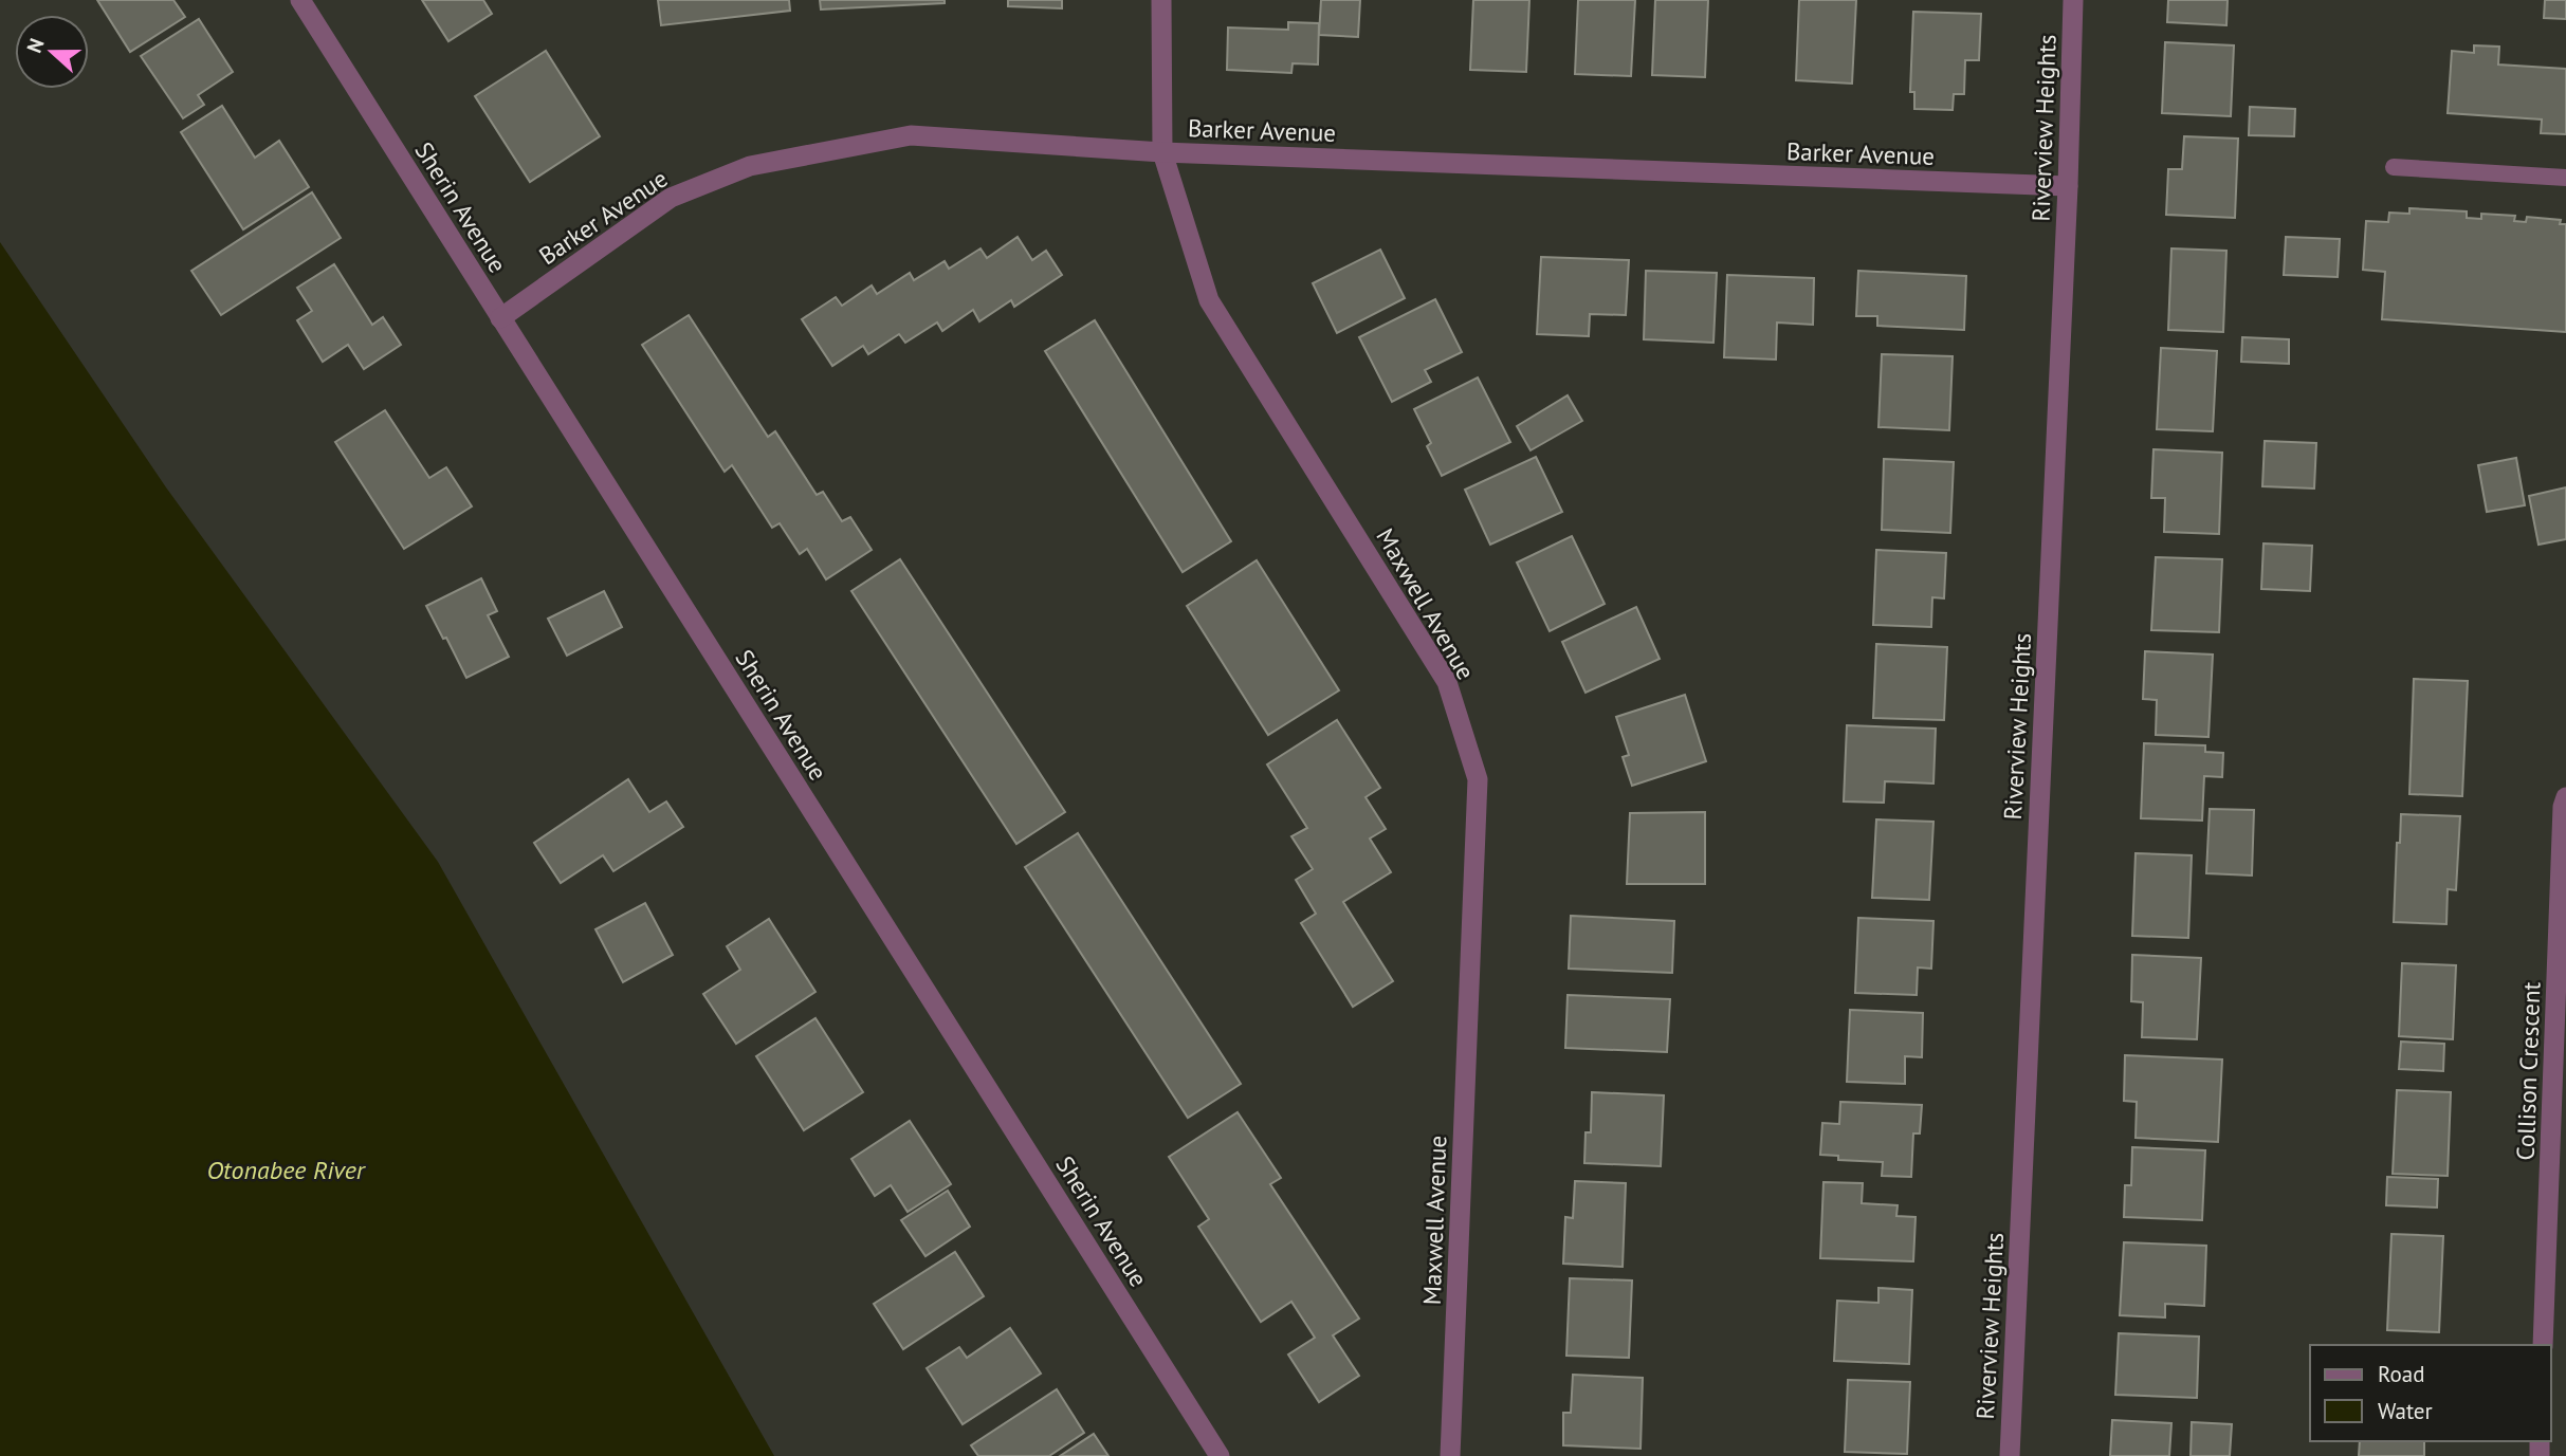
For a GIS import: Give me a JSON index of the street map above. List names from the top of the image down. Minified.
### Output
{"streets":{"street":["Riverview Heights","Barker Avenue","Sherin Avenue","Maxwell Avenue","Collison Crescent"]},"crossings":[["Riverview Heights","Barker Avenue"],["Barker Avenue","Sherin Avenue"],["Barker Avenue","Maxwell Avenue"]],"water":["Otonabee River"],"legend":["Road","Water"],"north":"left"}
